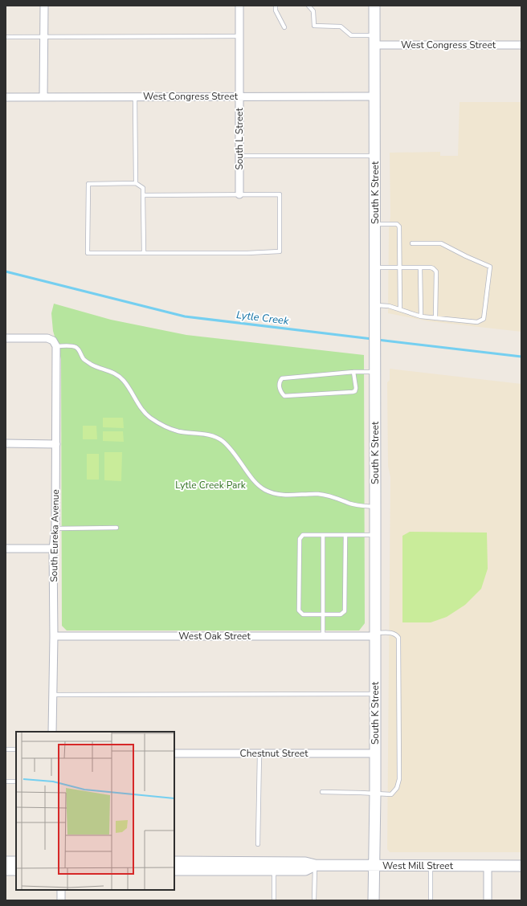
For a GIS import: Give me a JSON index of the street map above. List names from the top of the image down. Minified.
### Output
{"streets":{"street":["West Congress Street","South L Street","South K Street","South Eureka Avenue","West Oak Street","Chestnut Street","West Mill Street"]},"crossings":[["West Congress Street","South L Street"],["West Congress Street","South K Street"],["South K Street","West Oak Street"],["South K Street","Chestnut Street"],["South K Street","West Mill Street"],["South Eureka Avenue","West Oak Street"]],"water":["Lytle Creek"],"parks":["Lytle Creek Park"]}
